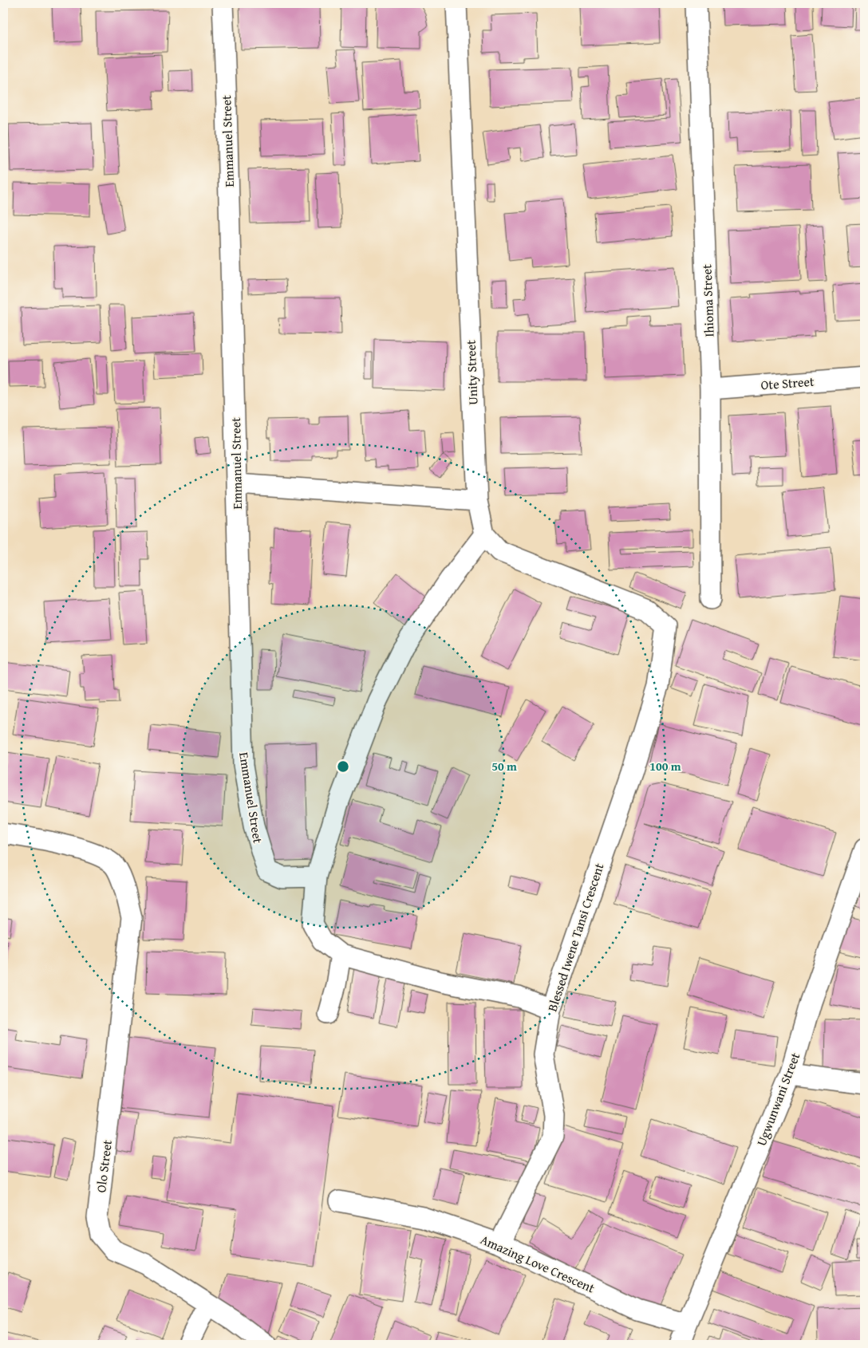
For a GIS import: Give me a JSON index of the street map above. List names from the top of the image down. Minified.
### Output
{"streets":{"street":["Emmanuel Street","Ihioma Street","Unity Street","Ote Street","Blessed Iwene Tansi Crescent","Ugwunwani Street","Olo Street","Amazing Love Crescent"]},"crossings":[["Ihioma Street","Ote Street"],["Unity Street","Blessed Iwene Tansi Crescent"],["Blessed Iwene Tansi Crescent","Amazing Love Crescent"],["Ugwunwani Street","Amazing Love Crescent"]],"rings":["50 m","100 m"]}
